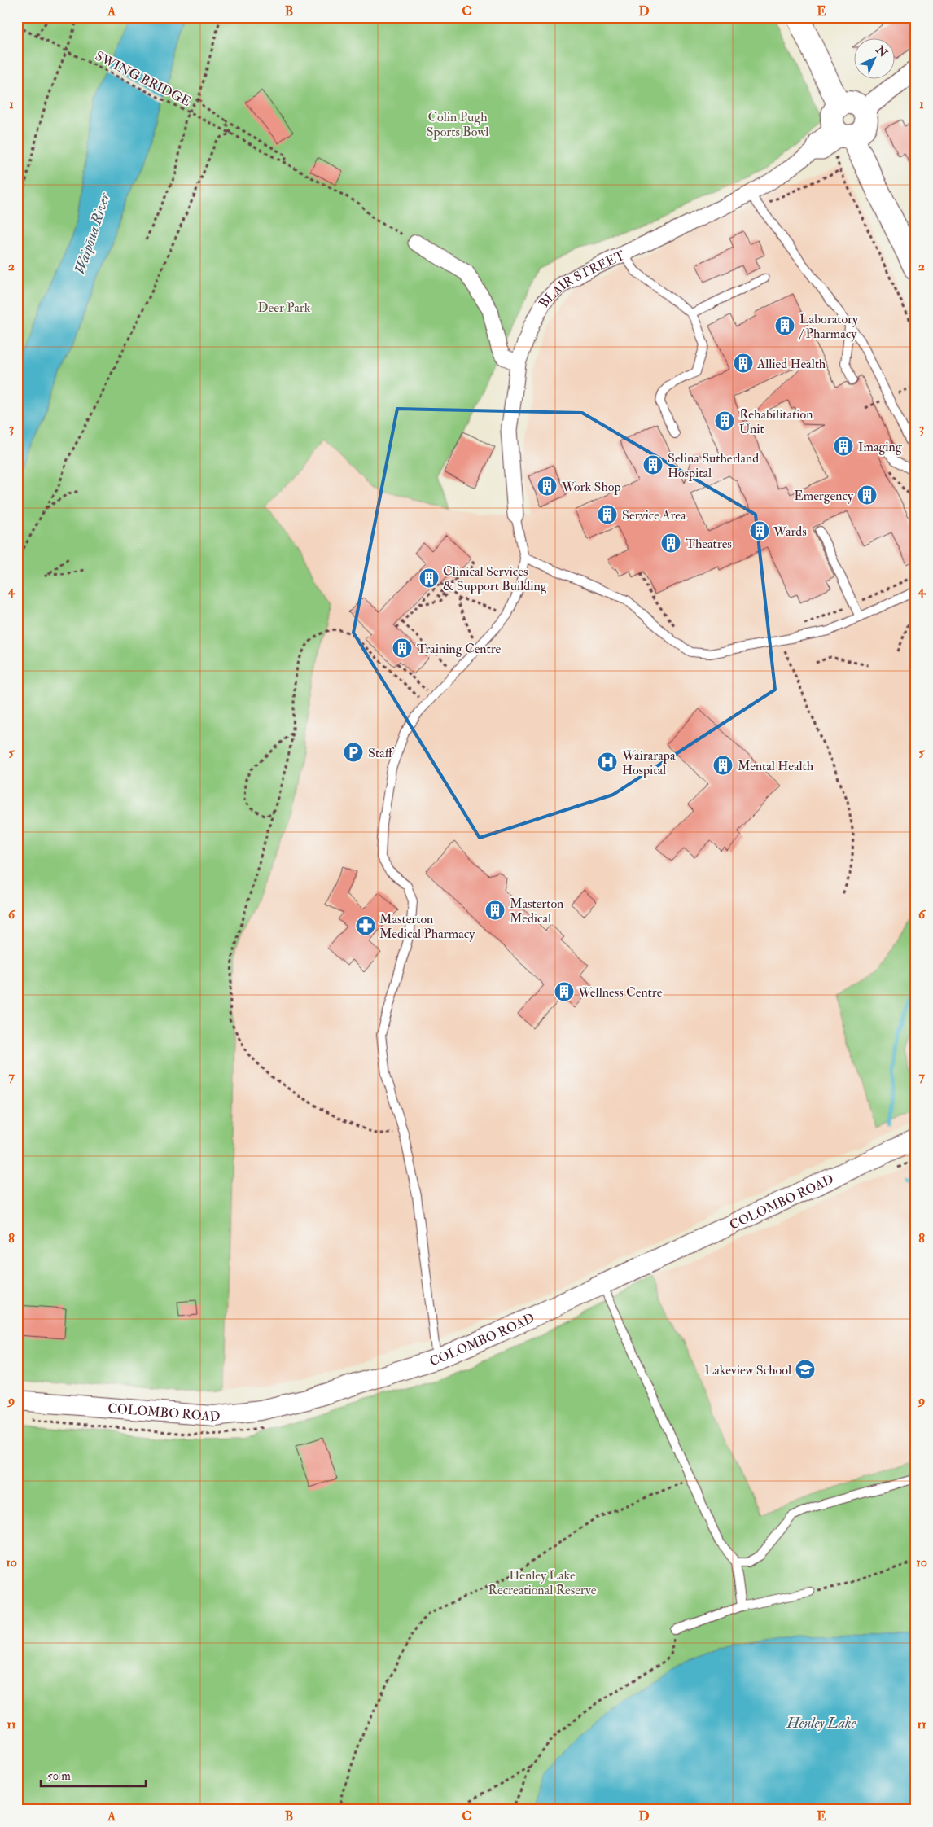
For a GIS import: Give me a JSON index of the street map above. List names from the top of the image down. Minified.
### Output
{"streets":{"street":["BLAIR STREET","COLOMBO ROAD"],"path":["SWING BRIDGE"]},"water":["Waipōua River","Henley Lake"],"parks":["Colin Pugh Sports Bowl","Deer Park","Henley Lake Recreational Reserve"],"places":{"building":["Laboratory / Pharmacy","Allied Health","Rehabilitation Unit","Imaging","Selina Sutherland Hospital","Work Shop","Emergency","Service Area","Wards","Theatres","Clinical Services & Support Building","Training Centre","Mental Health","Masterton Medical","Wellness Centre"],"parking":["Staff"],"hospital":["Wairarapa Hospital"],"pharmacy":["Masterton Medical Pharmacy"],"school or university":["Lakeview School"]},"scale_bar":"50 m","north":"top right","grid":{"columns":["A","B","C","D","E"],"rows":["1","2","3","4","5","6","7","8","9","10","11"]}}
